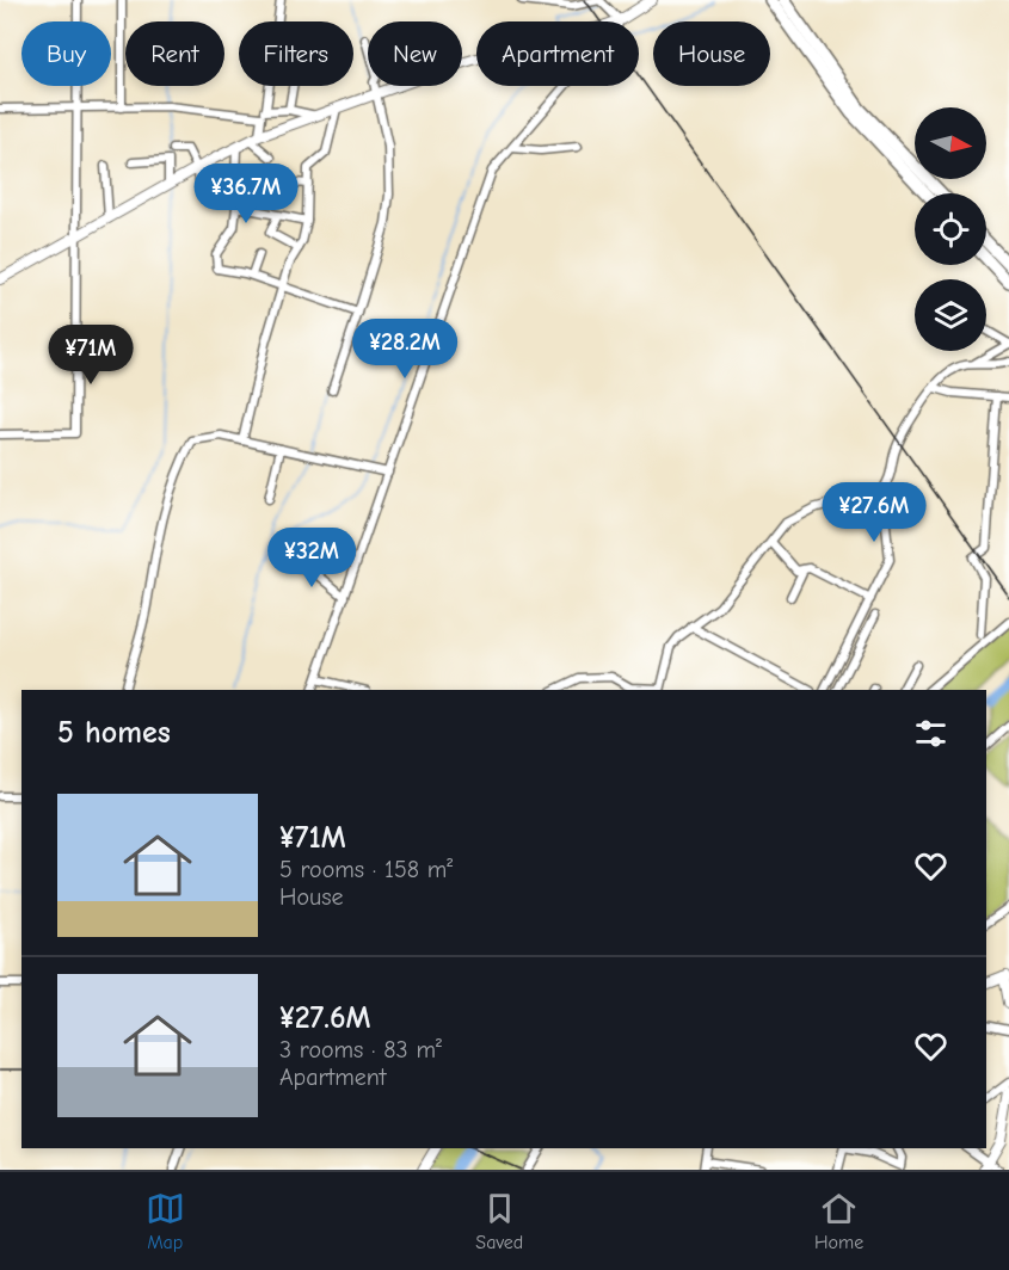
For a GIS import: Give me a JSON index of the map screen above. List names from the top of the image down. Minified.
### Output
{"north":"right","page":{"chip":["Buy","Rent","Filters","New","Apartment","House"],"price":["¥36.7M","¥28.2M","¥71M","¥27.6M","¥32M"],"heading":"5 homes","list":[{"name":"¥71M","note":"5 rooms · 158 m² · House"},{"name":"¥27.6M","note":"3 rooms · 83 m² · Apartment"}],"tabs":["Map","Saved","Home"]}}
